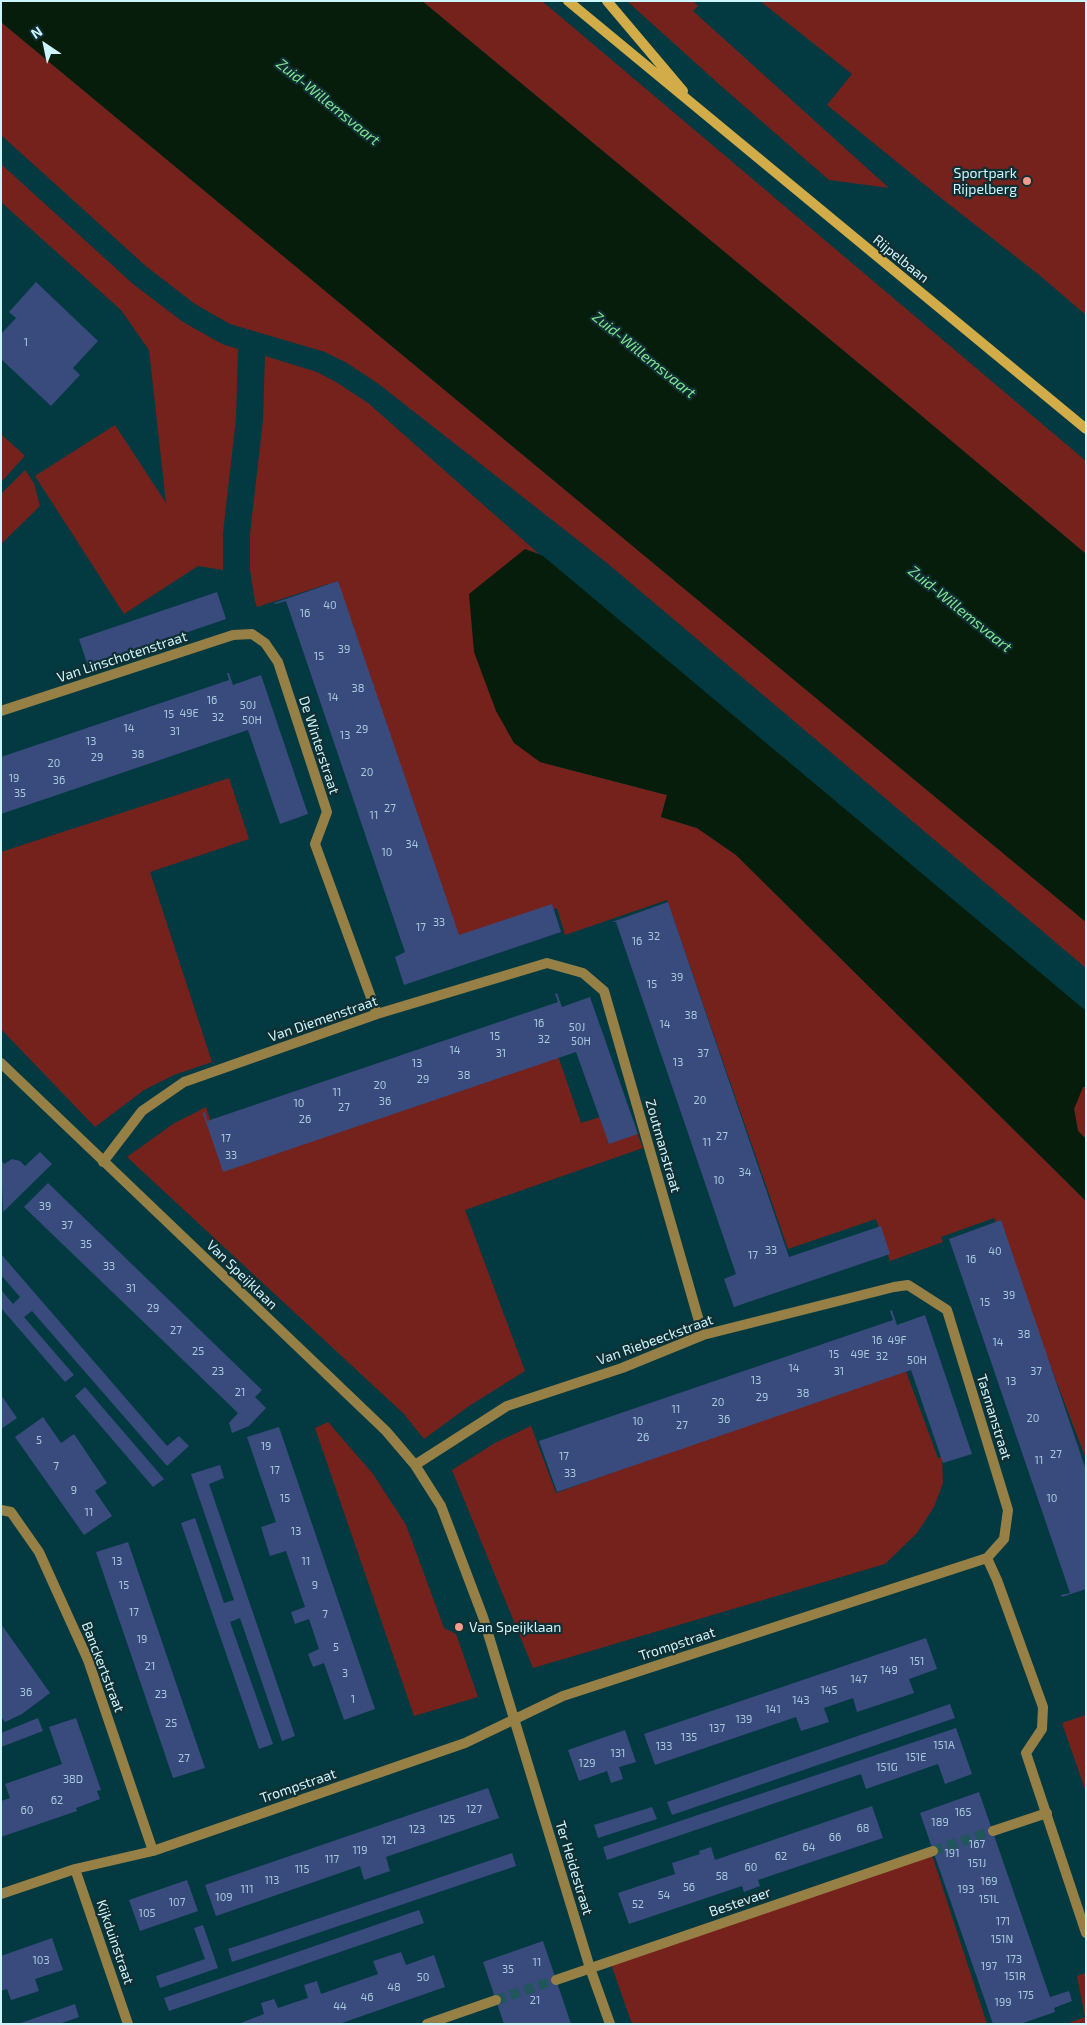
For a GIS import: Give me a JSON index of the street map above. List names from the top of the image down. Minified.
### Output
{"streets":{"main road":["Rijpelbaan"],"street":["Van Linschotenstraat","De Winterstraat","Van Diemenstraat","Zoutmanstraat","Van Speijklaan","Van Riebeeckstraat","Tasmanstraat","Trompstraat","Banckertstraat","Ter Heidestraat","Bestevaer","Kijkduinstraat"]},"crossings":[["Van Linschotenstraat","De Winterstraat"],["De Winterstraat","Van Diemenstraat"],["Van Diemenstraat","Zoutmanstraat"],["Van Diemenstraat","Van Speijklaan"],["Zoutmanstraat","Van Riebeeckstraat"],["Van Speijklaan","Van Riebeeckstraat"],["Van Speijklaan","Trompstraat"],["Van Speijklaan","Ter Heidestraat"],["Van Riebeeckstraat","Tasmanstraat"],["Tasmanstraat","Trompstraat"],["Trompstraat","Banckertstraat"],["Trompstraat","Ter Heidestraat"],["Trompstraat","Kijkduinstraat"],["Ter Heidestraat","Bestevaer"]],"water":["Zuid-Willemsvaart"],"places":["Sportpark Rijpelberg","Van Speijklaan"],"house_numbers":["1","40","16","39","15","38","14","16","50J","49E","15","32","50H","14","29","31","13","13","38","29","20","20","19","36","35","27","11","34","10","33","17","32","16","39","15","38","16","14","50J","15","32","50H","14","31","37","13","13","38","29","20","11","20","36","10","27","26","27","17","11","33","34","10","39","37","35","33","40","17","16","33","31","39","15","29","27","38","16","49F","14","25","15","49E","32","50H","14","23","31","37","13","13","21","38","29","20","11","20","36","10","27","26","5","19","27","17","11","7","17","33","9","15","10","11","13","13","11","15","9","17","7","19","5","151","21","149","3","147","145","36","23","1","143","141","139","25","137","135","151A","133","131","151E","27","129","151G","38D","62","127","60","165","125","189","68","123","66","121","167","64","119","191","62","117","151J","60","115","58","113","169","56","111","193","54","109","151L","107","52","105","171","151N","173","103","11","197","35","151R","50","48","175","46","21","199","44"],"north":"top left"}
